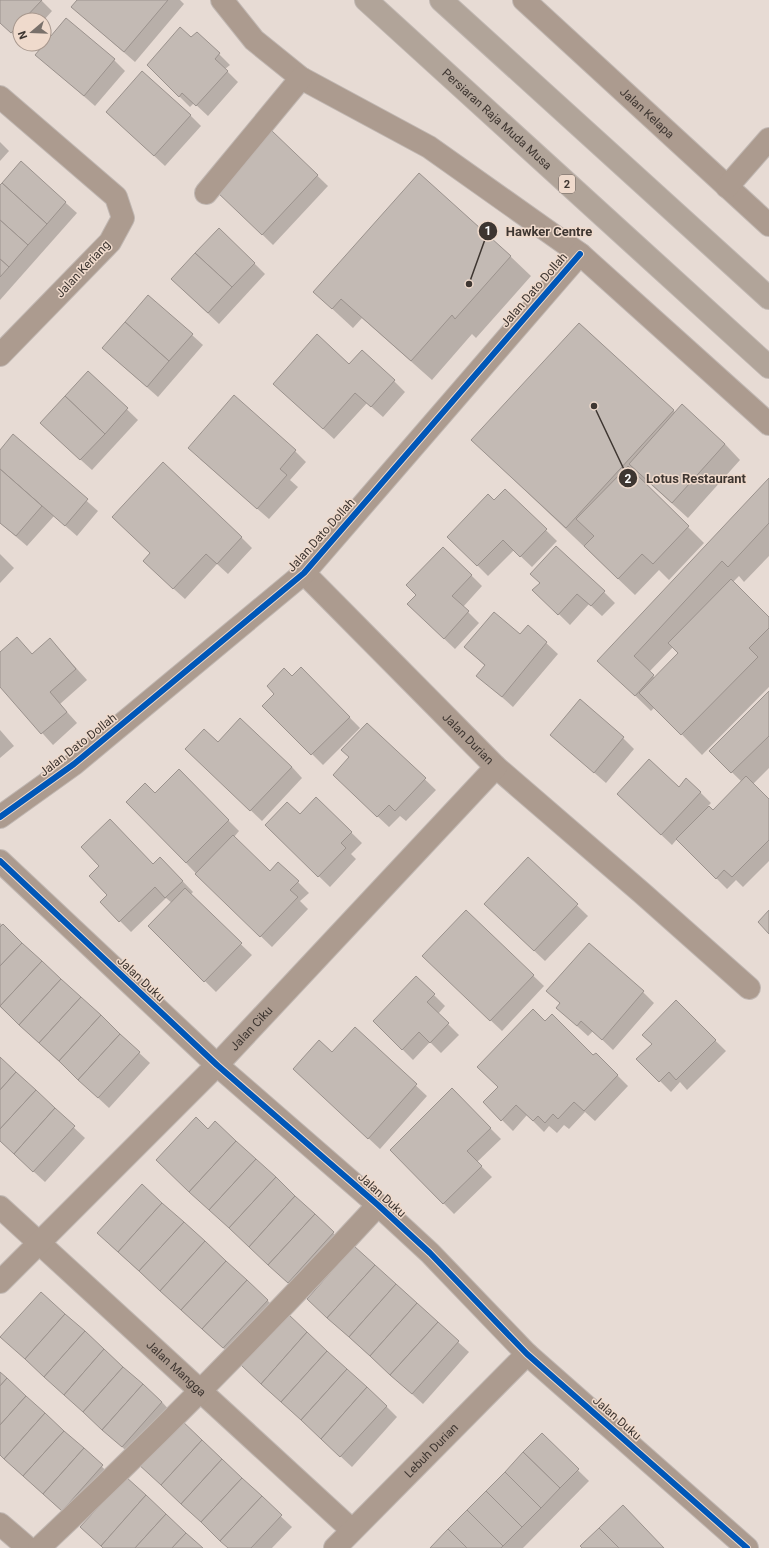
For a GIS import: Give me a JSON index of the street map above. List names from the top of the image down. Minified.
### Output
{"streets":{"highway":["Persiaran Raja Muda Musa","2"],"street":["Jalan Kelapa","Jalan Keriang","Jalan Dato Dollah","Jalan Durian","Jalan Duku","Jalan Ciku","Jalan Mangga","Lebuh Durian"]},"crossings":[["Jalan Dato Dollah","Jalan Durian"],["Jalan Durian","Jalan Ciku"],["Jalan Duku","Jalan Ciku"],["Jalan Duku","Lebuh Durian"],["Jalan Ciku","Jalan Mangga"],["Jalan Mangga","Lebuh Durian"]],"places":["Hawker Centre","Lotus Restaurant"],"north":"left"}
